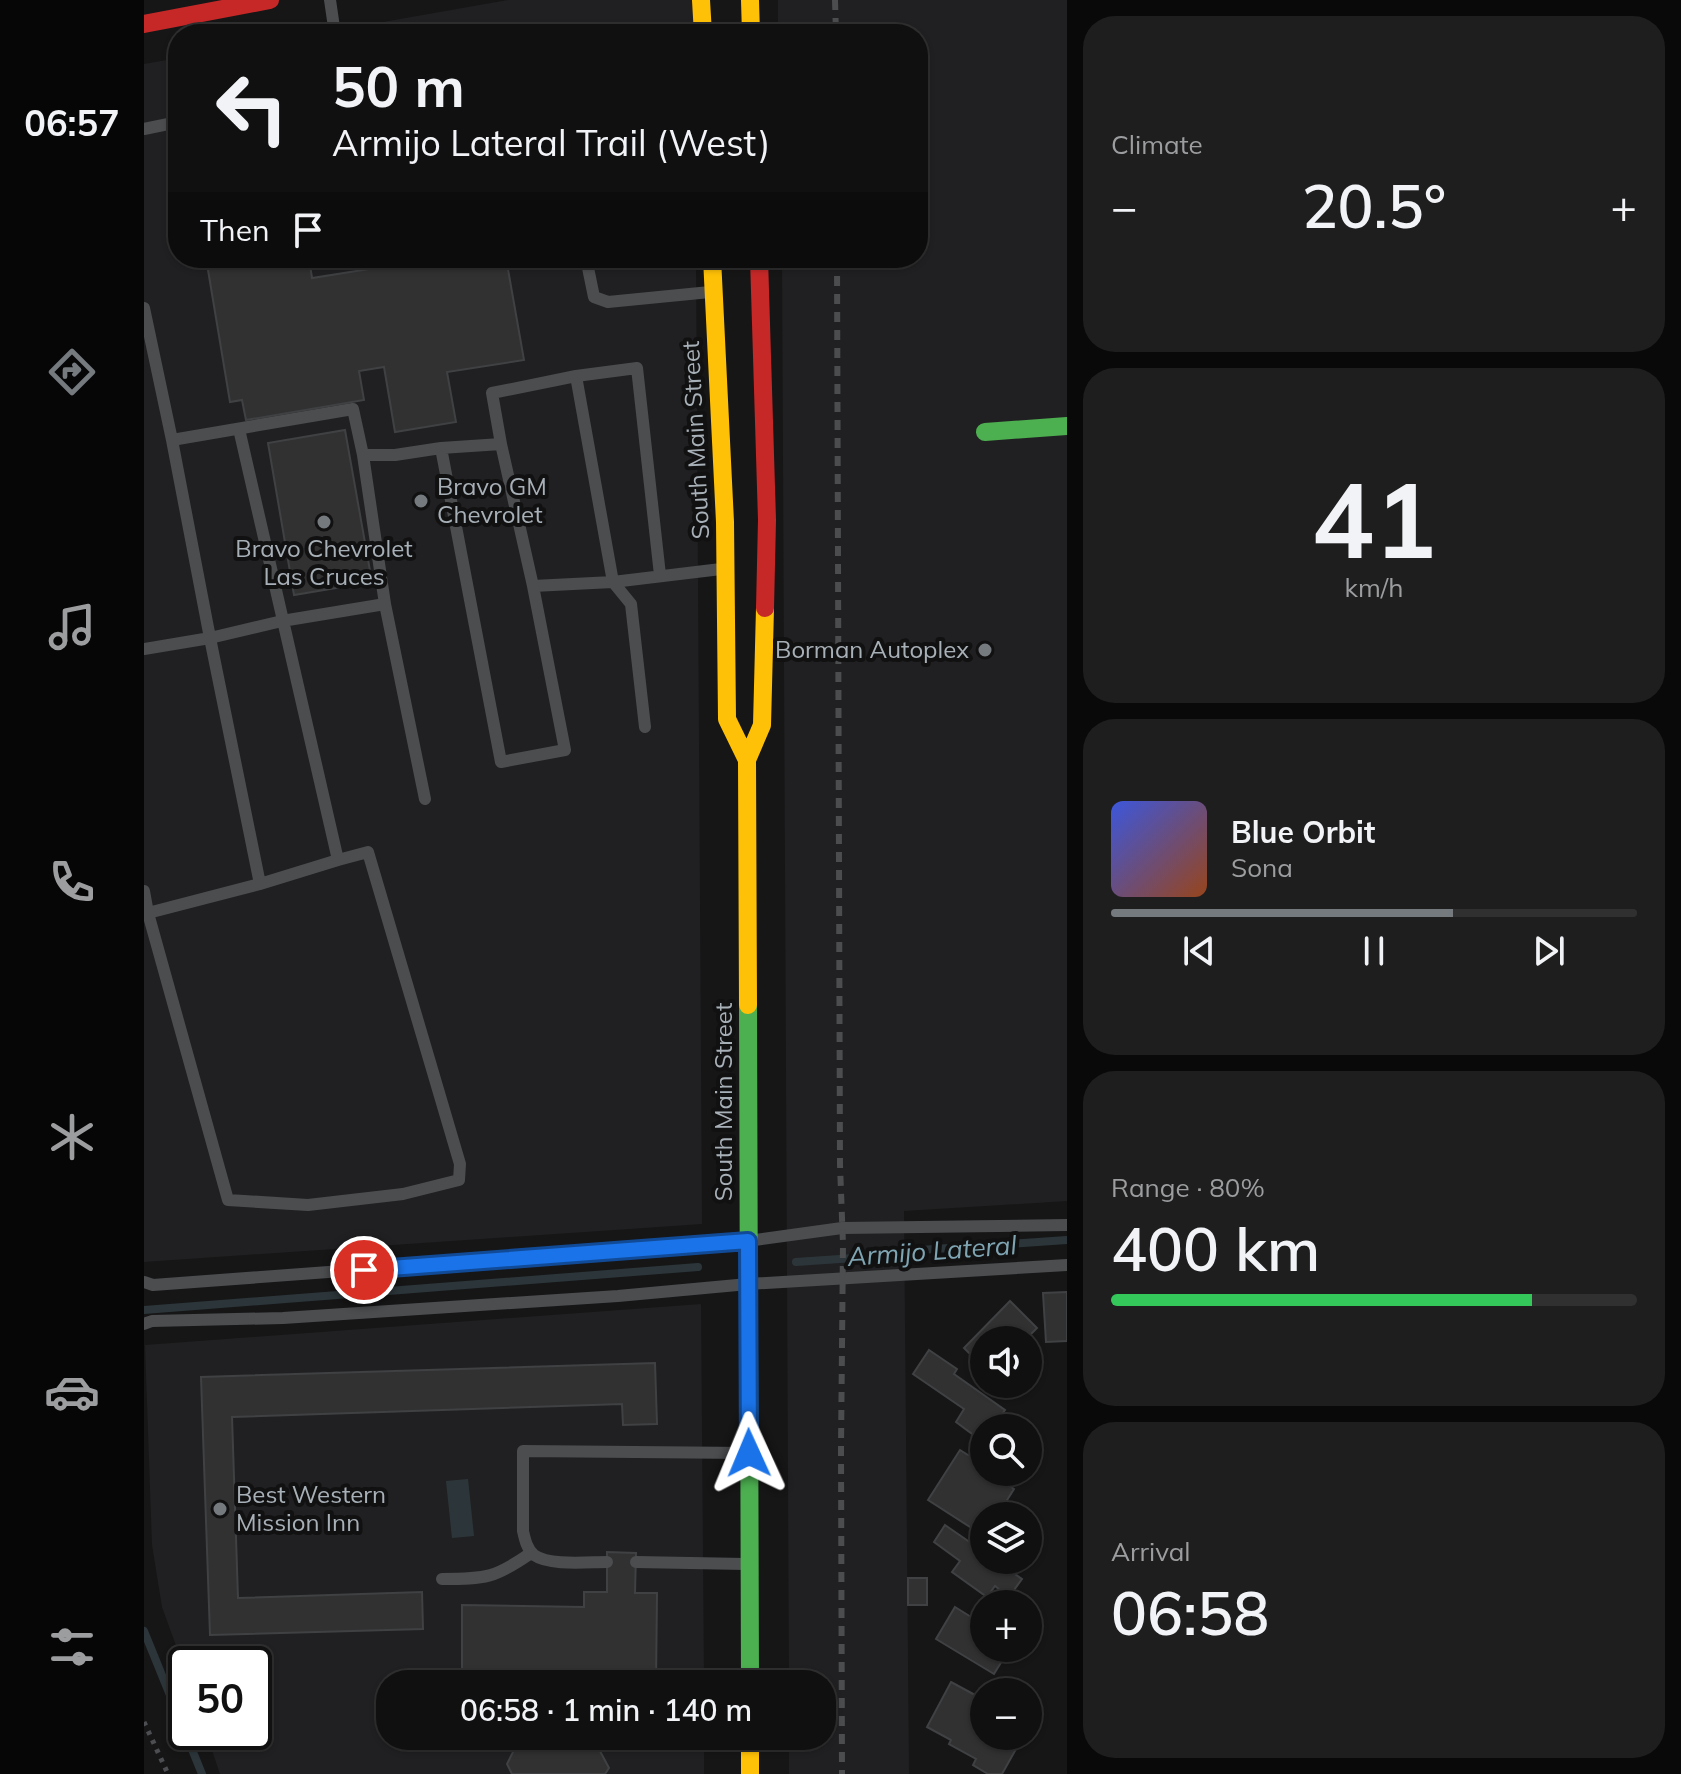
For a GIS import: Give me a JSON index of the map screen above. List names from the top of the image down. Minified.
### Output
{"streets":{"main road":["South Main Street"]},"water":["Armijo Lateral"],"places":["Bravo GM Chevrolet","Bravo Chevrolet Las Cruces","Borman Autoplex","Best Western Mission Inn"],"page":{"tabs":"06:57","tile":["Climate",["41","km/h"],["Range · 80%","400 km"],["Arrival","06:58"]],"turn":["50 m","Armijo Lateral Trail (West)"],"heat":["−","20.5°","+"],"then":"Then","song":["Blue Orbit","Sona"],"map_buttons":["+","−"],"limit":"50","trip":"06:58 · 1 min · 140 m"}}
